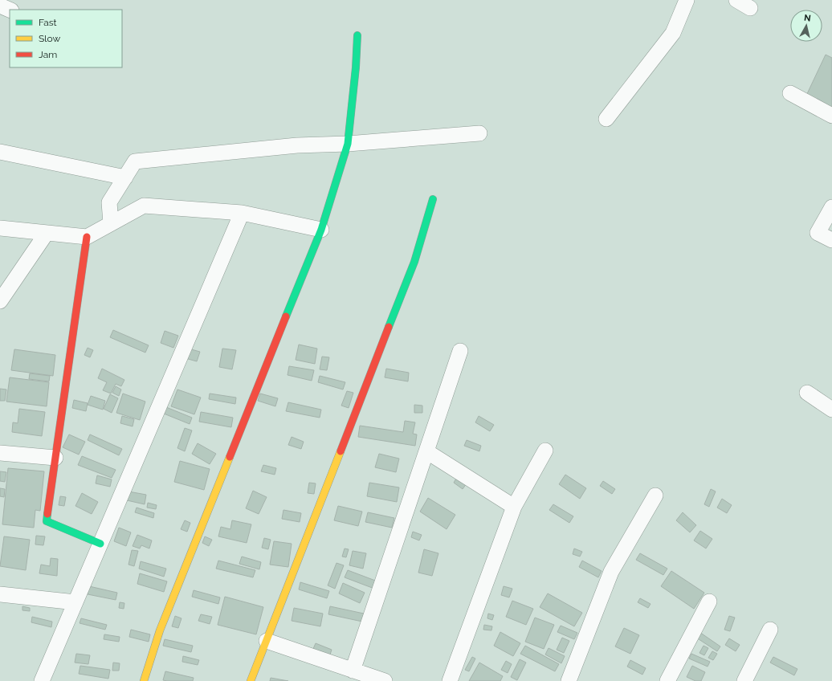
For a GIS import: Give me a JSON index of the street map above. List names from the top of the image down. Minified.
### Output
{"legend":["Fast","Slow","Jam"],"north":"top"}
